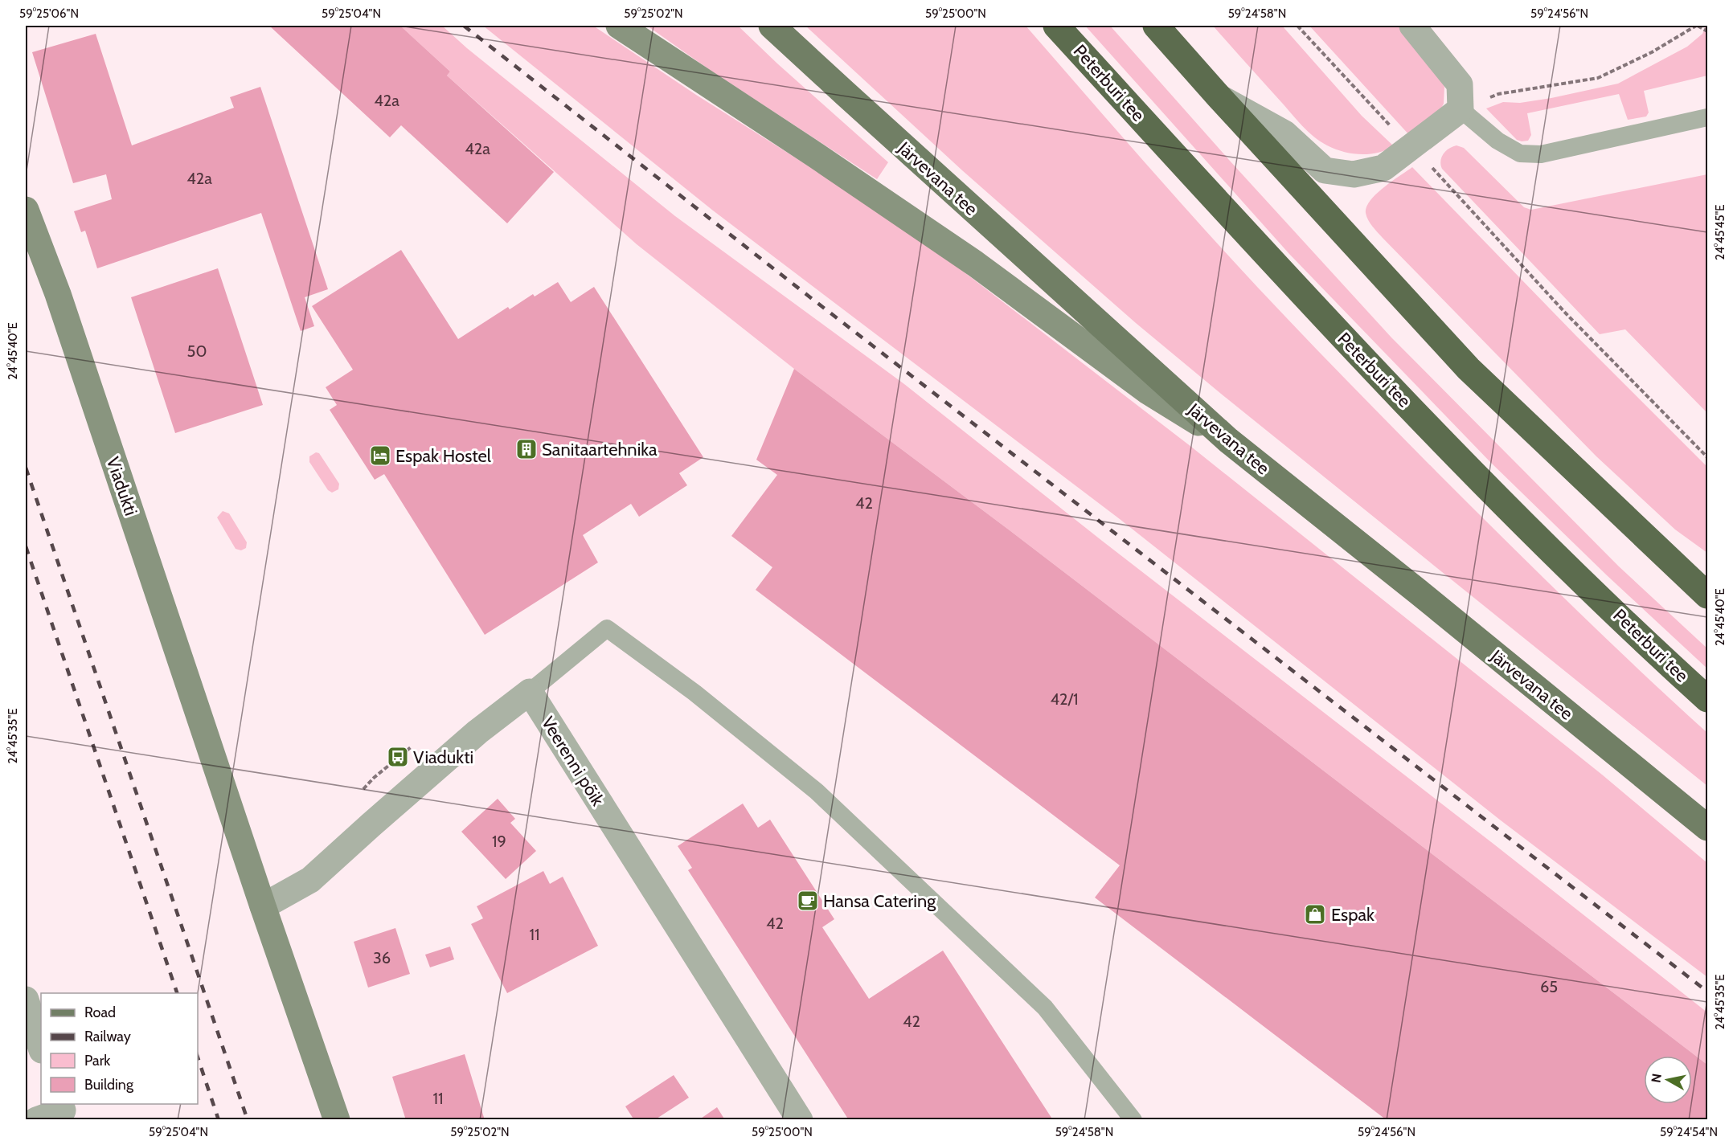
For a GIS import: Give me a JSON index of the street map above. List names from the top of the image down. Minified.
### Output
{"streets":{"highway":["Peterburi tee"],"main road":["Järvevana tee"],"street":["Viadukti","Veerenni põik"]},"places":{"building":["Sanitaartehnika"],"hotel":["Espak Hostel"],"bus stop":["Viadukti"],"cafe":["Hansa Catering"],"shop":["Espak"]},"house_numbers":["42a","42a","42a","50","42","42/1","19","42","11","36","65","42","11"],"legend":["Road","Railway","Park","Building"],"north":"left","coordinates":["59°25'06\"N","59°25'04\"N","59°25'02\"N","59°25'00\"N","59°24'58\"N","59°24'56\"N","24°45'45\"E","24°45'40\"E","24°45'35\"E","59°24'54\"N"]}
